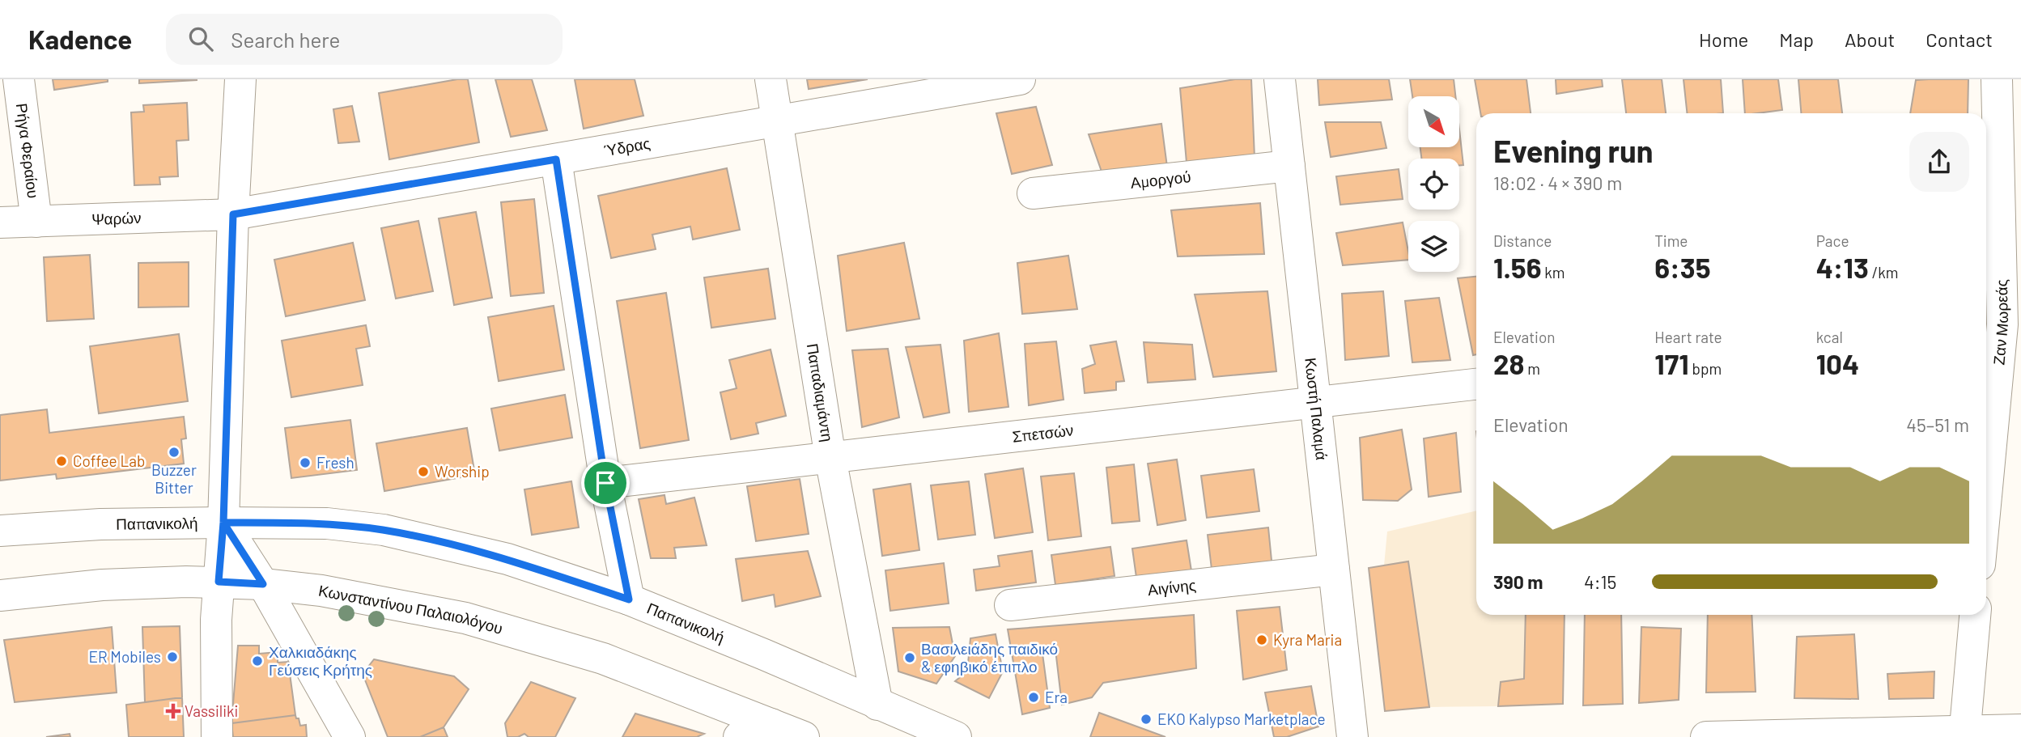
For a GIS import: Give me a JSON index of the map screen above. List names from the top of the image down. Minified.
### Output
{"streets":{"street":["Ύδρας","Ρήγα Φεραίου","Αμοργού","Ψαρών","Ζαν Μωρεάς","Παπαδιαμάντη","Κωστή Παλαμά","Σπετσών","Παπανικολή","Αιγίνης","Κωνσταντίνου Παλαιολόγου"]},"crossings":[["Ύδρας","Ψαρών"],["Ύδρας","Παπαδιαμάντη"],["Ρήγα Φεραίου","Ψαρών"],["Αμοργού","Κωστή Παλαμά"],["Παπαδιαμάντη","Σπετσών"],["Παπαδιαμάντη","Παπανικολή"],["Κωστή Παλαμά","Σπετσών"],["Κωστή Παλαμά","Αιγίνης"]],"places":{"other":["Buzzer Bitter","Coffee Lab","Fresh","Worship","Kyra Maria","ER Mobiles","Βασιλειάδης παιδικό & εφηβικό έπιπλο","Χαλκιαδάκης Γεύσεις Κρήτης","Era","EKO Kalypso Marketplace"],"health":["Vassiliki"]},"north":"bottom right","page":{"header":"Kadence","search":"Search here","nav":["Home","Map","About","Contact"],"heading":["Evening run","18:02 · 4 × 390 m"],"stats":[["Distance","1.56 km"],["Time","6:35"],["Pace","4:13 /km"],["Elevation","28 m"],["Heart rate","171 bpm"],["kcal","104"]],"chart":["Elevation","45–51 m"],"list":[{"name":"390 m","note":"4:15"}]}}
